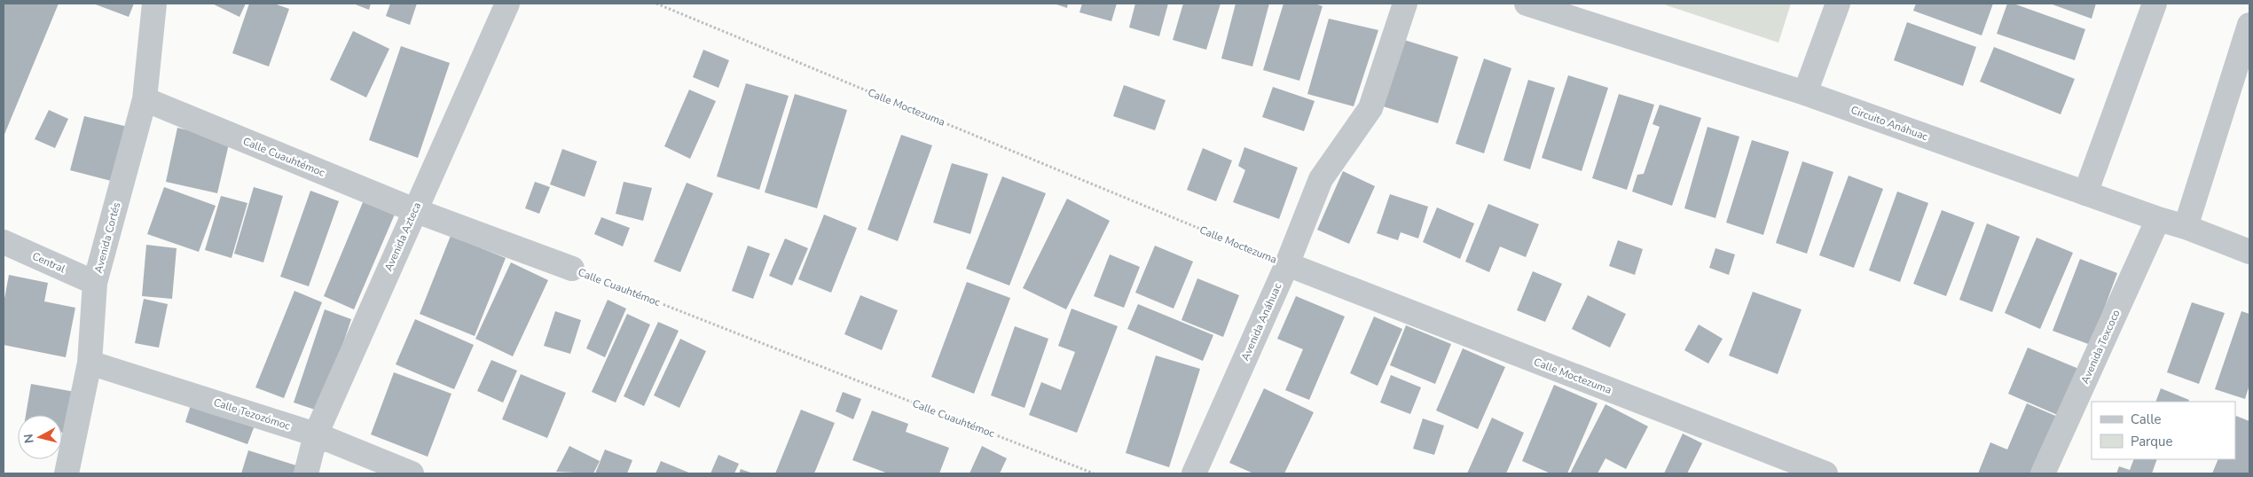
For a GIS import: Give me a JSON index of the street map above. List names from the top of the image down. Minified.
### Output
{"streets":{"street":["Calle Moctezuma","Circuito Anáhuac","Calle Cuauhtémoc","Avenida Azteca","Avenida Cortés","Central","Avenida Anáhuac","Avenida Texcoco","Calle Tezozómoc"]},"crossings":[["Calle Moctezuma","Avenida Anáhuac"],["Circuito Anáhuac","Avenida Texcoco"],["Calle Cuauhtémoc","Avenida Azteca"],["Calle Cuauhtémoc","Avenida Cortés"],["Avenida Azteca","Calle Tezozómoc"],["Avenida Cortés","Central"],["Avenida Cortés","Calle Tezozómoc"]],"legend":["Calle","Parque"],"north":"left"}
